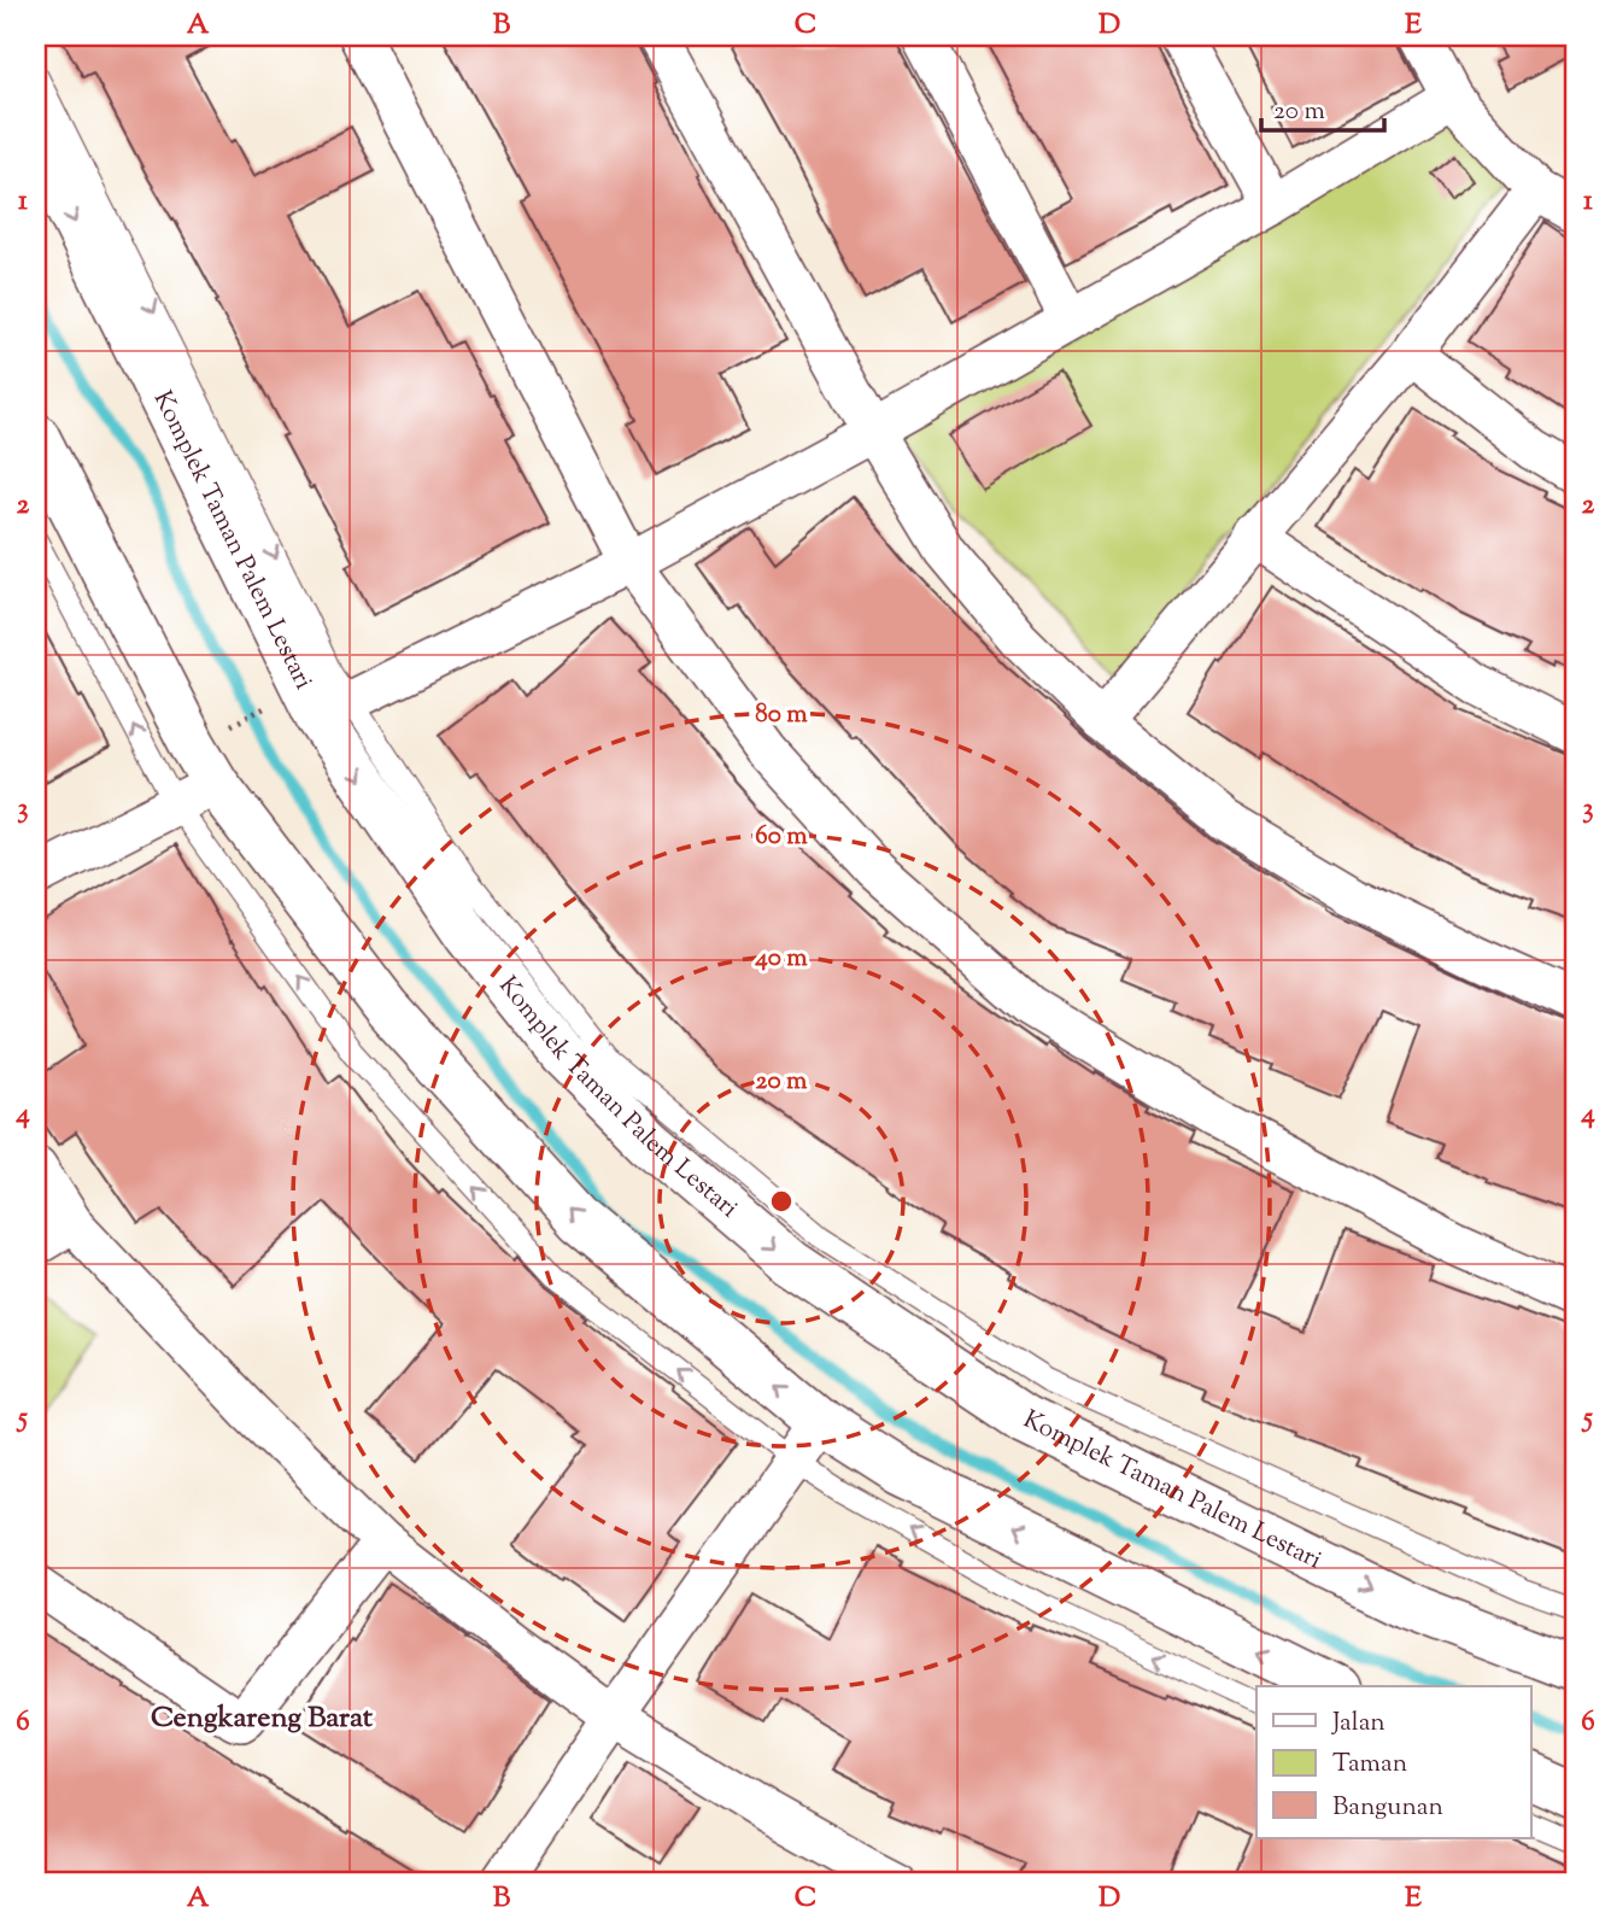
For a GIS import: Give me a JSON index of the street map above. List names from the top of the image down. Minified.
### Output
{"streets":{"street":["Komplek Taman Palem Lestari"]},"districts":["Cengkareng Barat"],"legend":["Jalan","Taman","Bangunan"],"scale_bar":"20 m","grid":{"columns":["A","B","C","D","E"],"rows":["1","2","3","4","5","6"]},"rings":["80 m","60 m","40 m","20 m"]}
